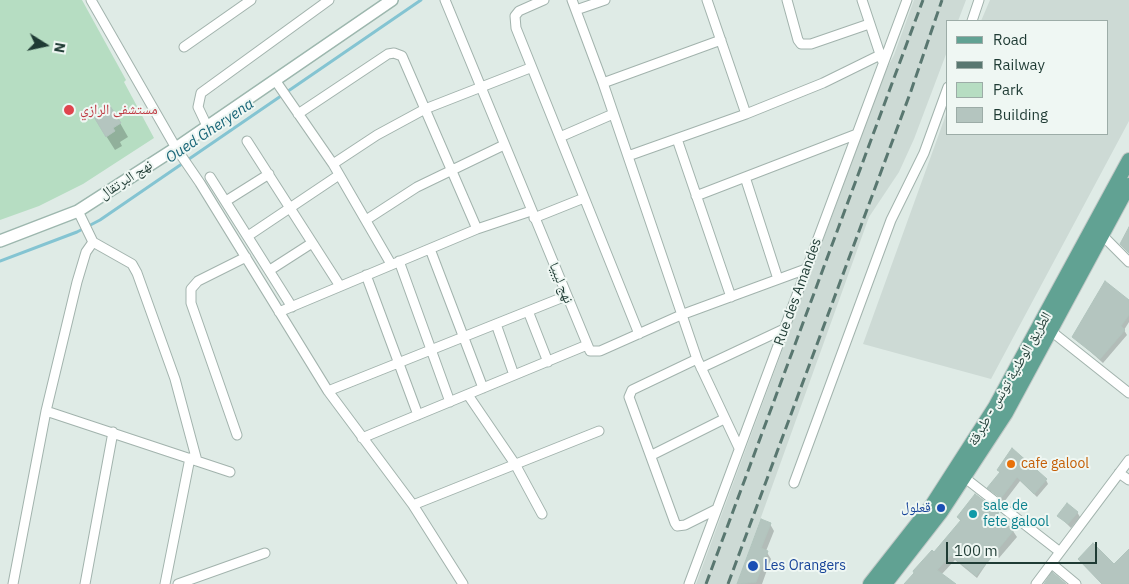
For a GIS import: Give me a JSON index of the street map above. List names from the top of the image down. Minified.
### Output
{"streets":{"main road":["الطريق الوطنية تونس - طبرقة"],"street":["نهج البرتقال","نهج ليبيا","Rue des Amandes"]},"water":["Oued Gheryena"],"places":["مستشفى الرازي","cafe galool","قعلول","sale de fete galool","Les Orangers"],"legend":["Road","Railway","Park","Building"],"scale_bar":"100 m","north":"right"}
